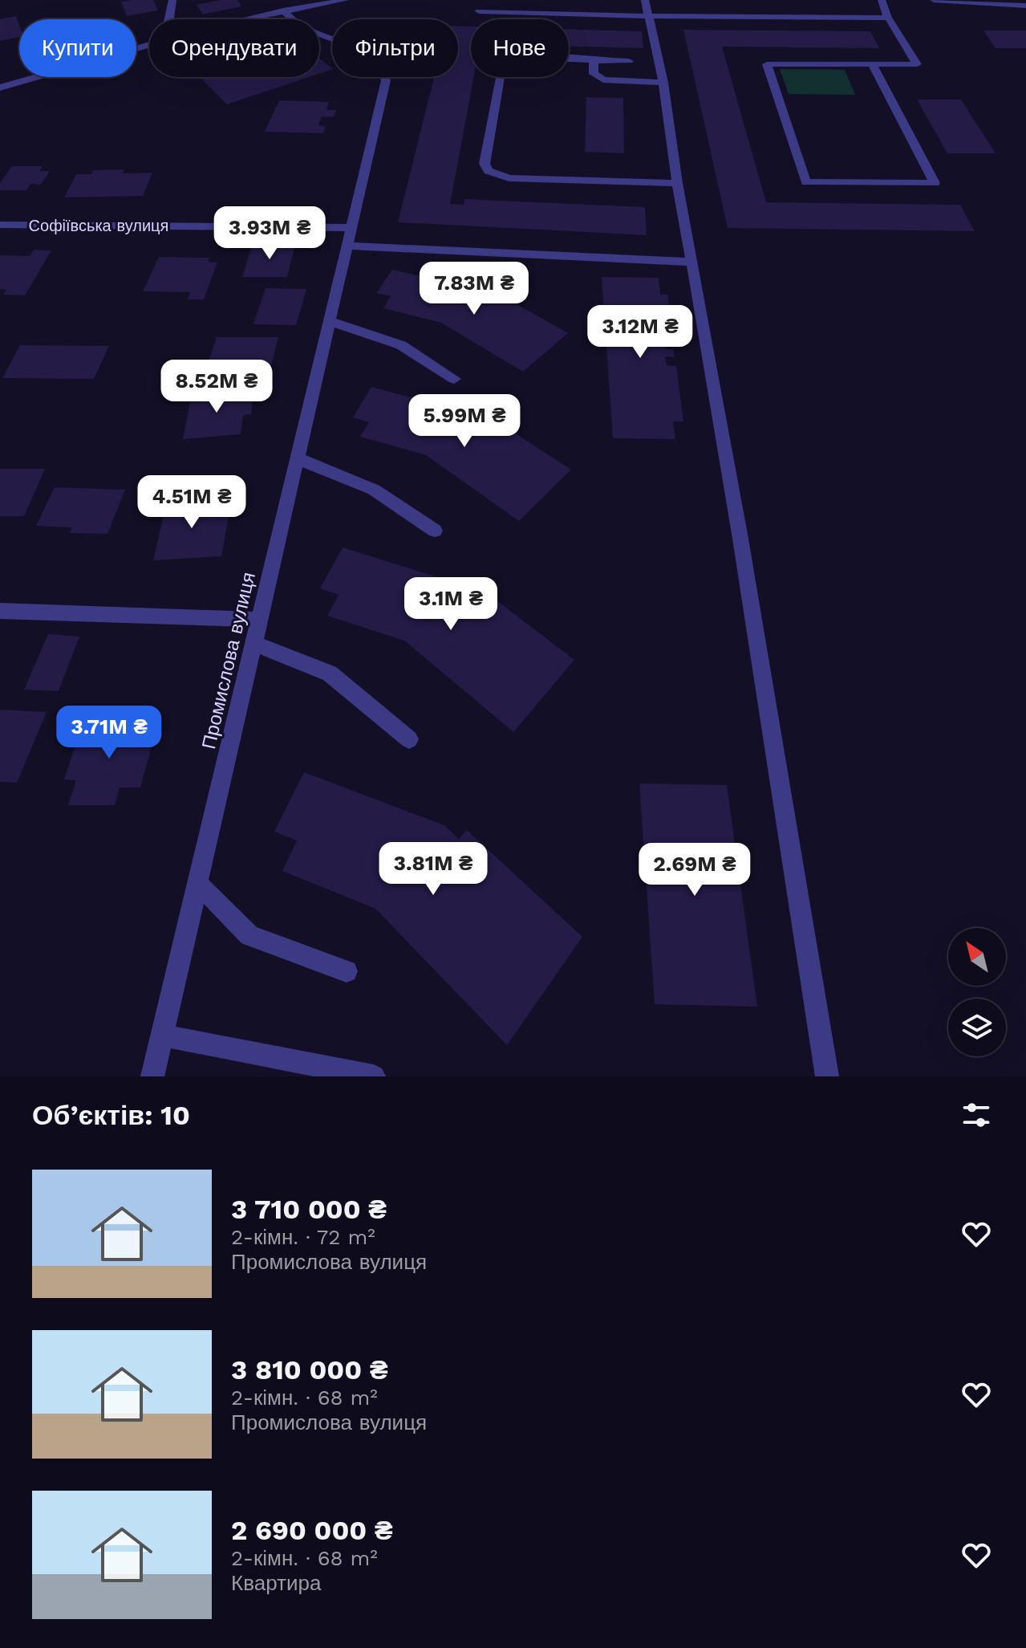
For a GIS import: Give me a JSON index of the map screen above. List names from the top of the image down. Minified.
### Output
{"streets":{"street":["Софіївська вулиця","Промислова вулиця"]},"crossings":[["Софіївська вулиця","Промислова вулиця"]],"north":"top left","page":{"chip":["Купити","Орендувати","Фільтри","Нове"],"price":["3.93M ₴","7.83M ₴","3.12M ₴","8.52M ₴","5.99M ₴","4.51M ₴","3.1M ₴","3.71M ₴","3.81M ₴","2.69M ₴"],"heading":"Об’єктів: 10","list":[{"name":"3 710 000 ₴","note":"2-кімн. · 72 m² · Промислова вулиця"},{"name":"3 810 000 ₴","note":"2-кімн. · 68 m² · Промислова вулиця"},{"name":"2 690 000 ₴","note":"2-кімн. · 68 m² · Квартира"}]}}
